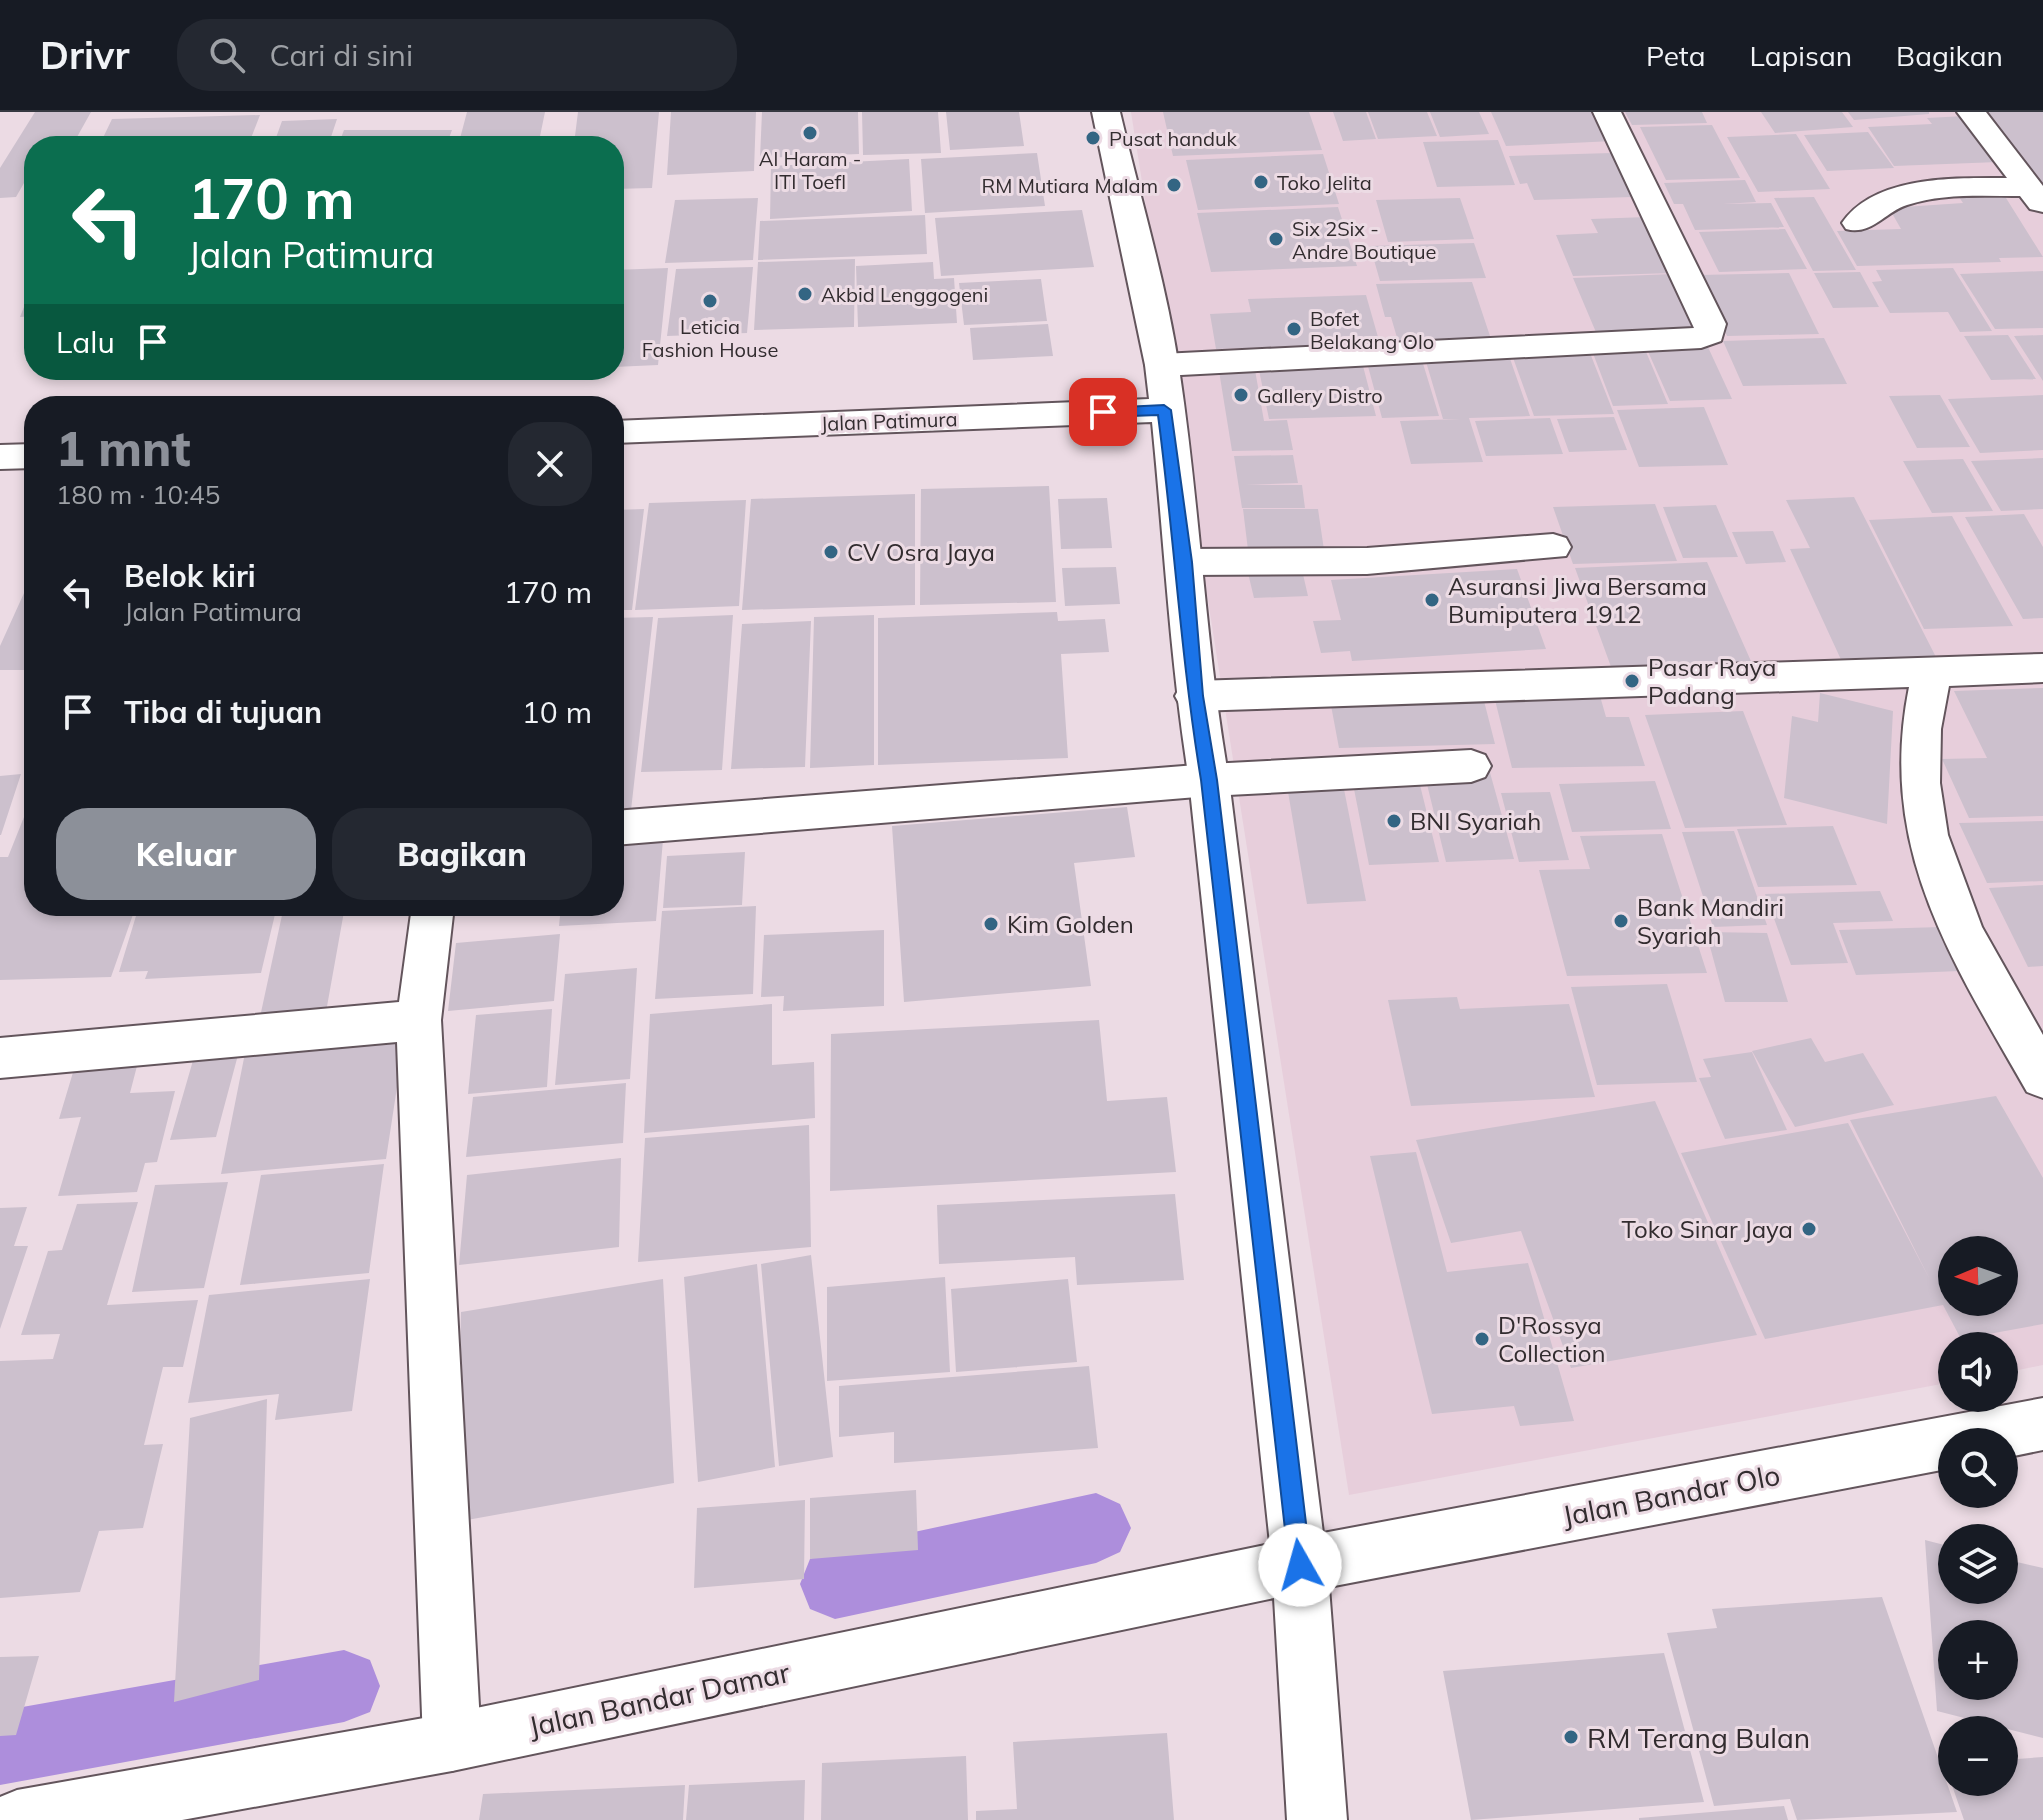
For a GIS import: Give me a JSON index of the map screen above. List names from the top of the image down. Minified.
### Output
{"streets":{"street":["Jalan Patimura","Jalan Bandar Olo","Jalan Bandar Damar"]},"crossings":[["Jalan Bandar Olo","Jalan Bandar Damar"]],"places":["Al Haram - ITI Toefl","Pusat handuk","Toko Jelita","RM Mutiara Malam","Six 2Six - Andre Boutique","Akbid Lenggogeni","Leticia Fashion House","Bofet Belakang Olo","Gallery Distro","CV Osra Jaya","Asuransi Jiwa Bersama Bumiputera 1912","Pasar Raya Padang","BNI Syariah","Bank Mandiri Syariah","Kim Golden","Toko Sinar Jaya","D'Rossya Collection","RM Terang Bulan"],"north":"left","page":{"header":"Drivr","search":"Cari di sini","nav":["Peta","Lapisan","Bagikan"],"turn":["170 m","Jalan Patimura"],"then":"Lalu","heading":["1 mnt","180 m · 10:45"],"list":[{"name":"Belok kiri","note":"Jalan Patimura","value":"170 m"},{"name":"Tiba di tujuan","value":"10 m"}],"buttons":["Keluar","Bagikan"],"map_buttons":["+","−"]}}
